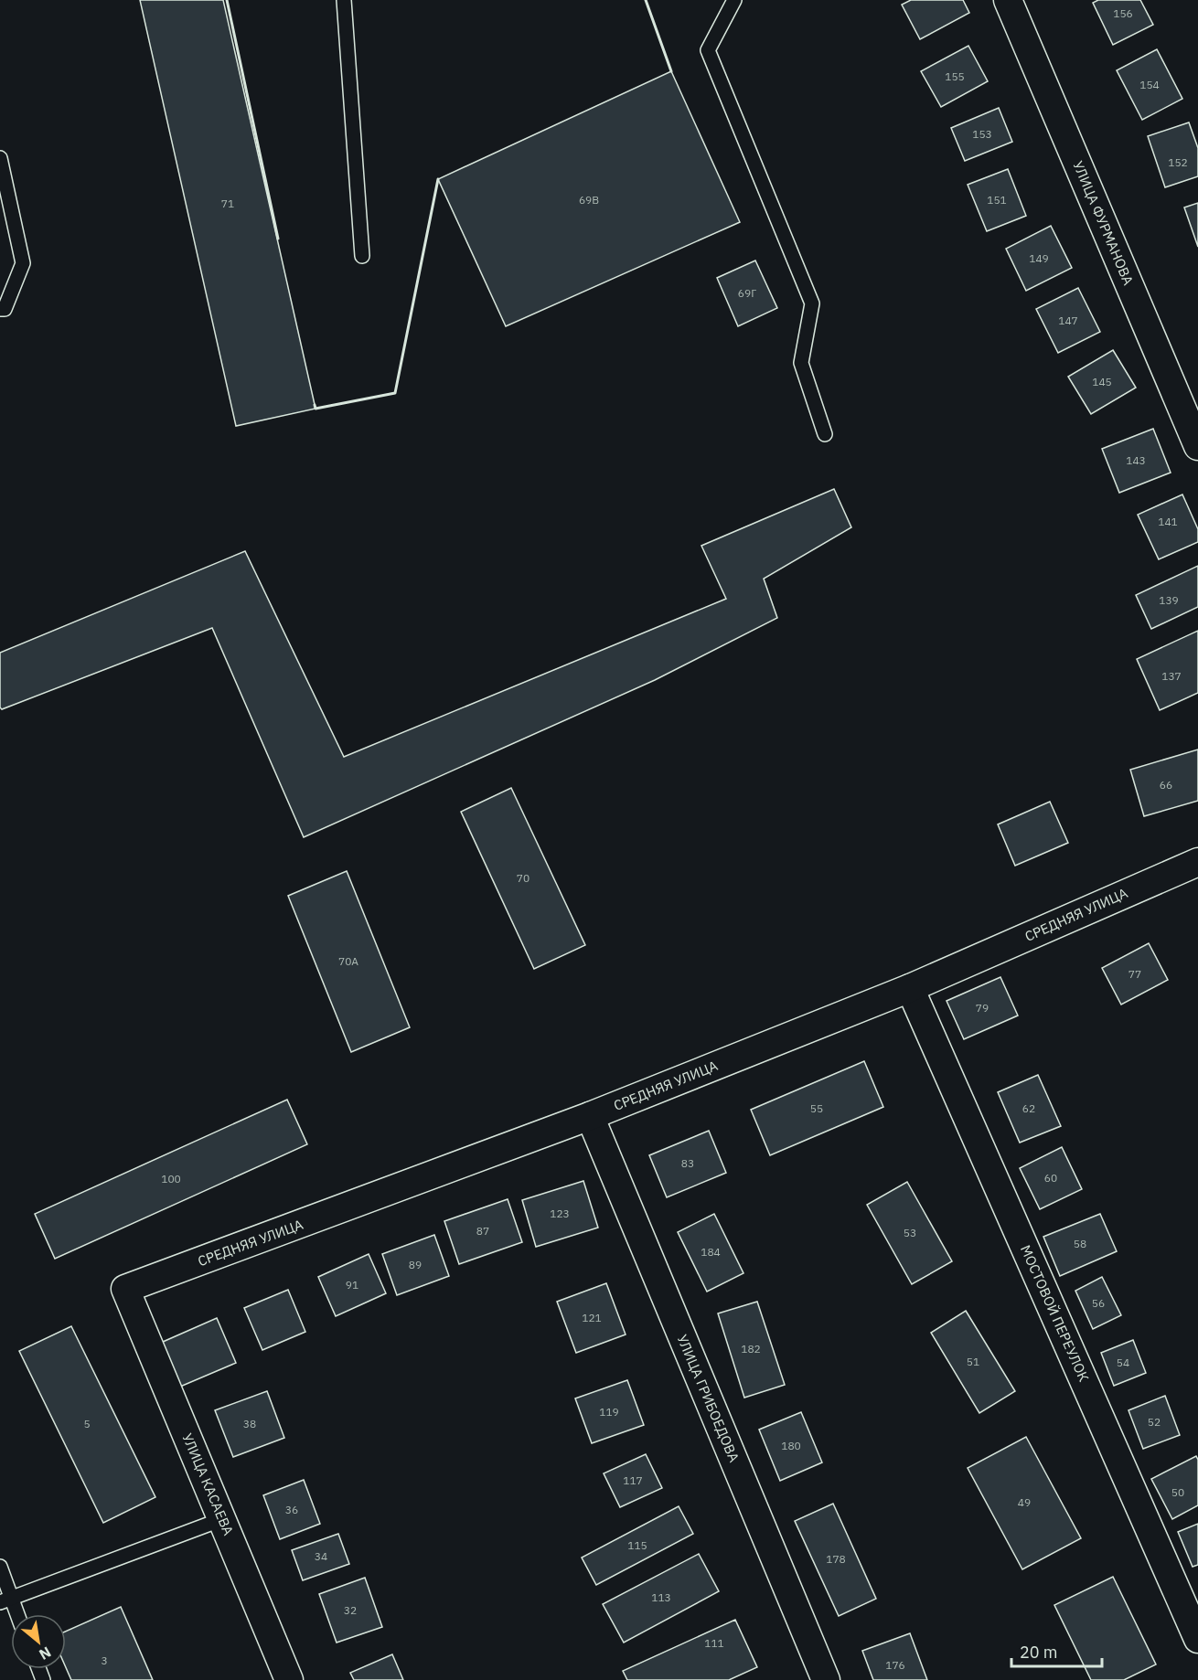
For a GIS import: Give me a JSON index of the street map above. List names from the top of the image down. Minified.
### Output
{"streets":{"street":["УЛИЦА ФУРМАНОВА","СРЕДНЯЯ УЛИЦА","МОСТОВОЙ ПЕРЕУЛОК","УЛИЦА ГРИБОЕДОВА","УЛИЦА КАСАЕВА"]},"crossings":[["СРЕДНЯЯ УЛИЦА","МОСТОВОЙ ПЕРЕУЛОК"],["СРЕДНЯЯ УЛИЦА","УЛИЦА ГРИБОЕДОВА"],["СРЕДНЯЯ УЛИЦА","УЛИЦА КАСАЕВА"]],"house_numbers":["156","155","154","153","152","69В","151","71","149","69Г","147","145","143","141","139","137","66","70","70А","77","79","55","62","83","60","100","123","87","53","58","184","89","91","56","121","182","51","54","119","52","5","38","180","117","50","49","36","115","34","178","113","32","111","3","176"],"scale_bar":"20 m","north":"bottom right"}
